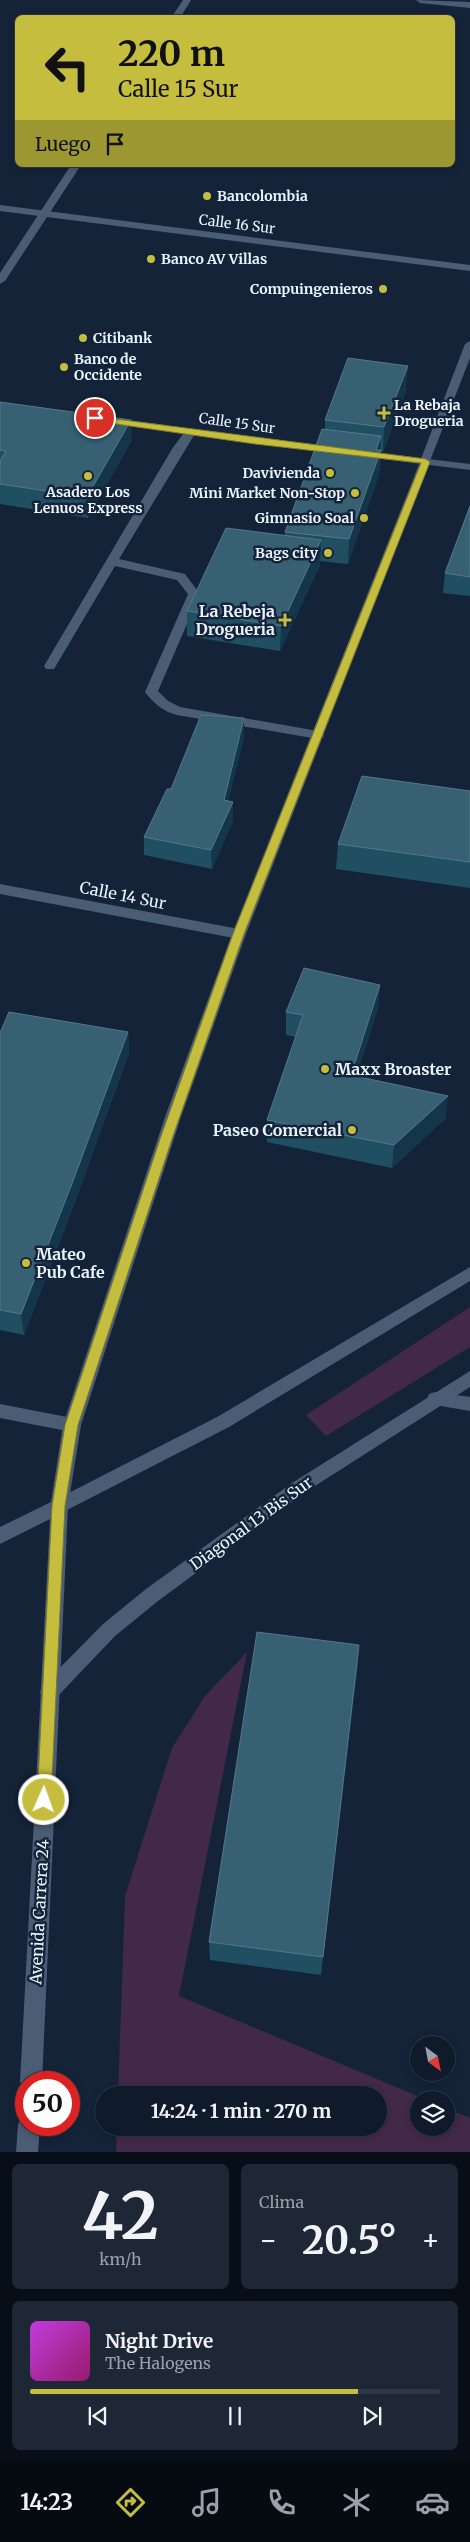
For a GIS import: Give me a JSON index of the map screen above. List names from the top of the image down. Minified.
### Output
{"streets":{"main road":["Calle 16 Sur","Calle 15 Sur","Calle 14 Sur","Diagonal 13 Bis Sur","Avenida Carrera 24"]},"crossings":[["Calle 15 Sur","Avenida Carrera 24"],["Calle 14 Sur","Avenida Carrera 24"],["Diagonal 13 Bis Sur","Avenida Carrera 24"]],"places":{"other":["Bancolombia","Banco AV Villas","Compuingenieros","Citibank","Banco de Occidente","Davivienda","Asadero Los Lenuos Express","Mini Market Non-Stop","Gimnasio Soal","Bags city","Maxx Broaster","Paseo Comercial","Mateo Pub Cafe"],"health":["La Rebaja Drogueria","La Rebeja Drogueria"]},"north":"bottom right","page":{"turn":["220 m","Calle 15 Sur"],"then":"Luego","limit":"50","trip":"14:24 · 1 min · 270 m","tile":[["42","km/h"],"Clima"],"heat":["−","20.5°","+"],"song":["Night Drive","The Halogens"],"tabs":"14:23"}}
